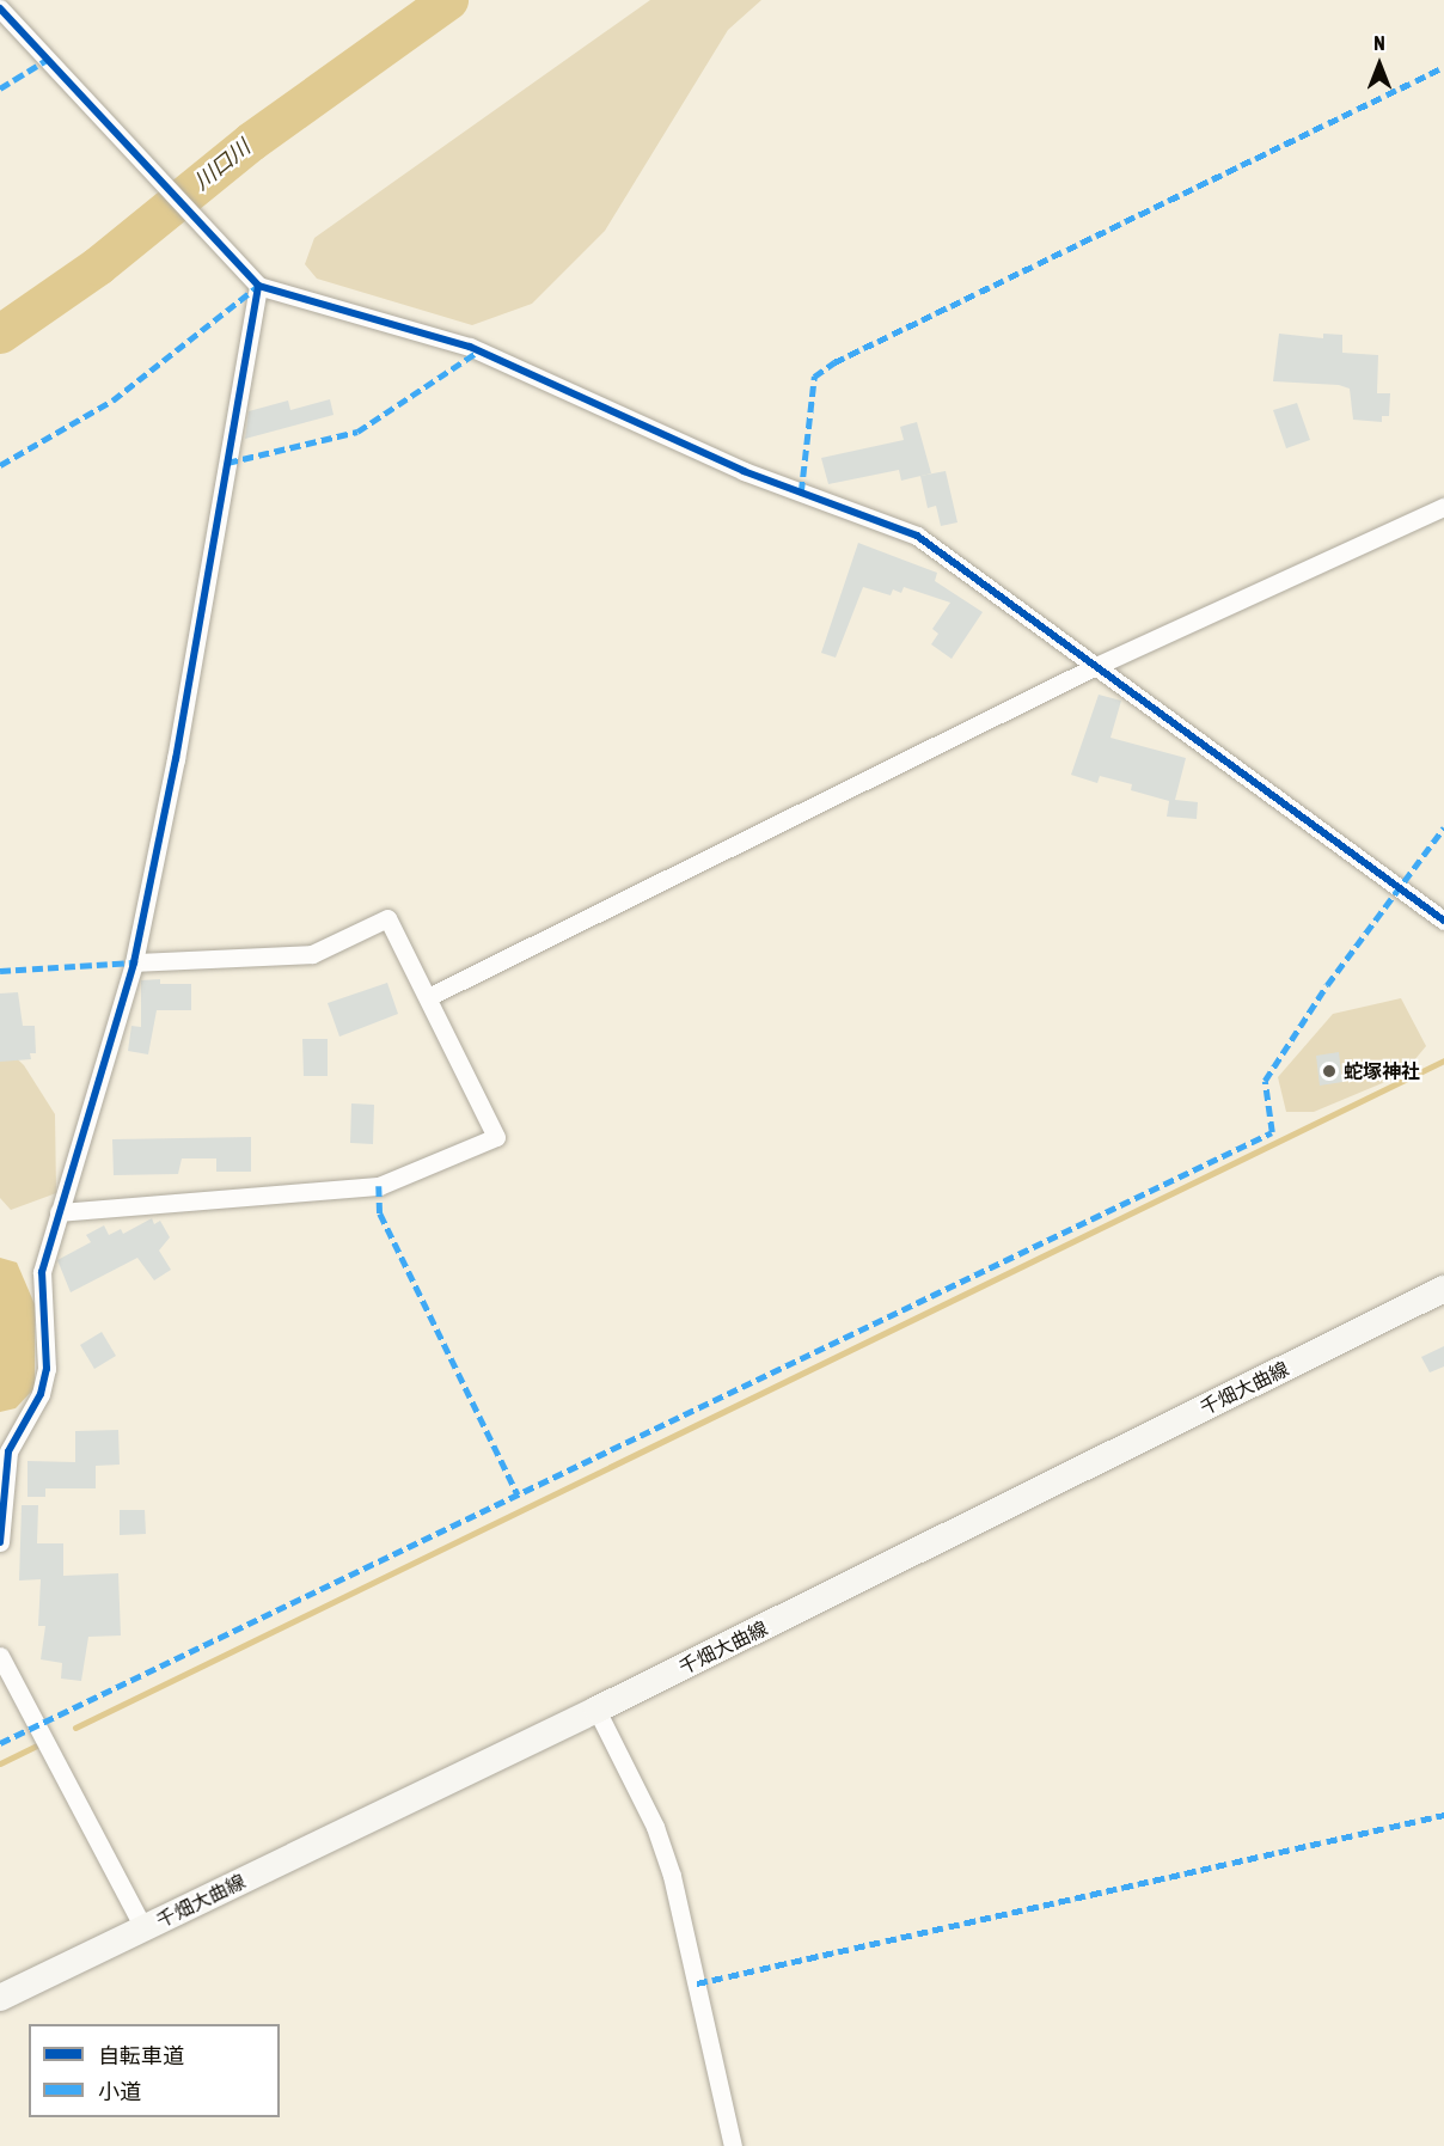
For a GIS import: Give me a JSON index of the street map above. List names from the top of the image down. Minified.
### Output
{"streets":{"main road":["千畑大曲線"]},"water":["川口川"],"places":["蛇塚神社"],"legend":["自転車道","小道"],"north":"top"}
